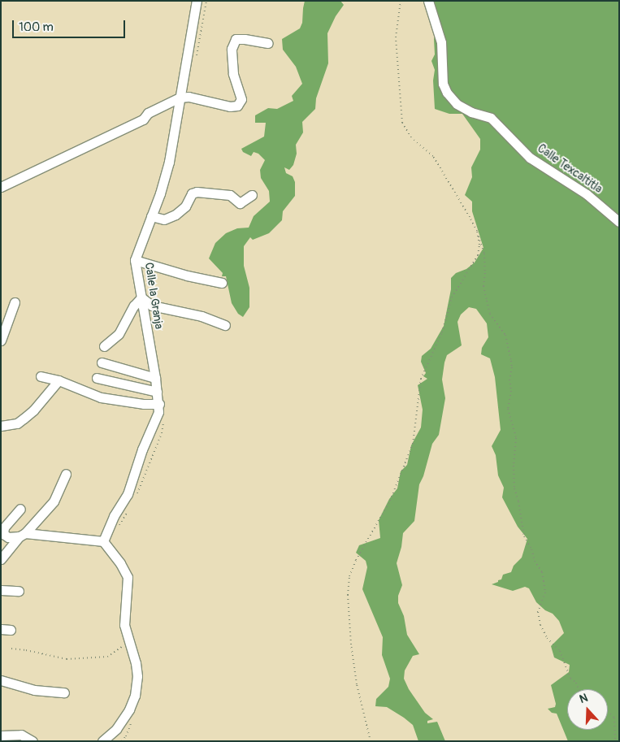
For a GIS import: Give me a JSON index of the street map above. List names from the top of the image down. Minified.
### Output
{"streets":{"street":["Calle Texcaltitla","Calle la Granja"]},"scale_bar":"100 m","north":"top"}
